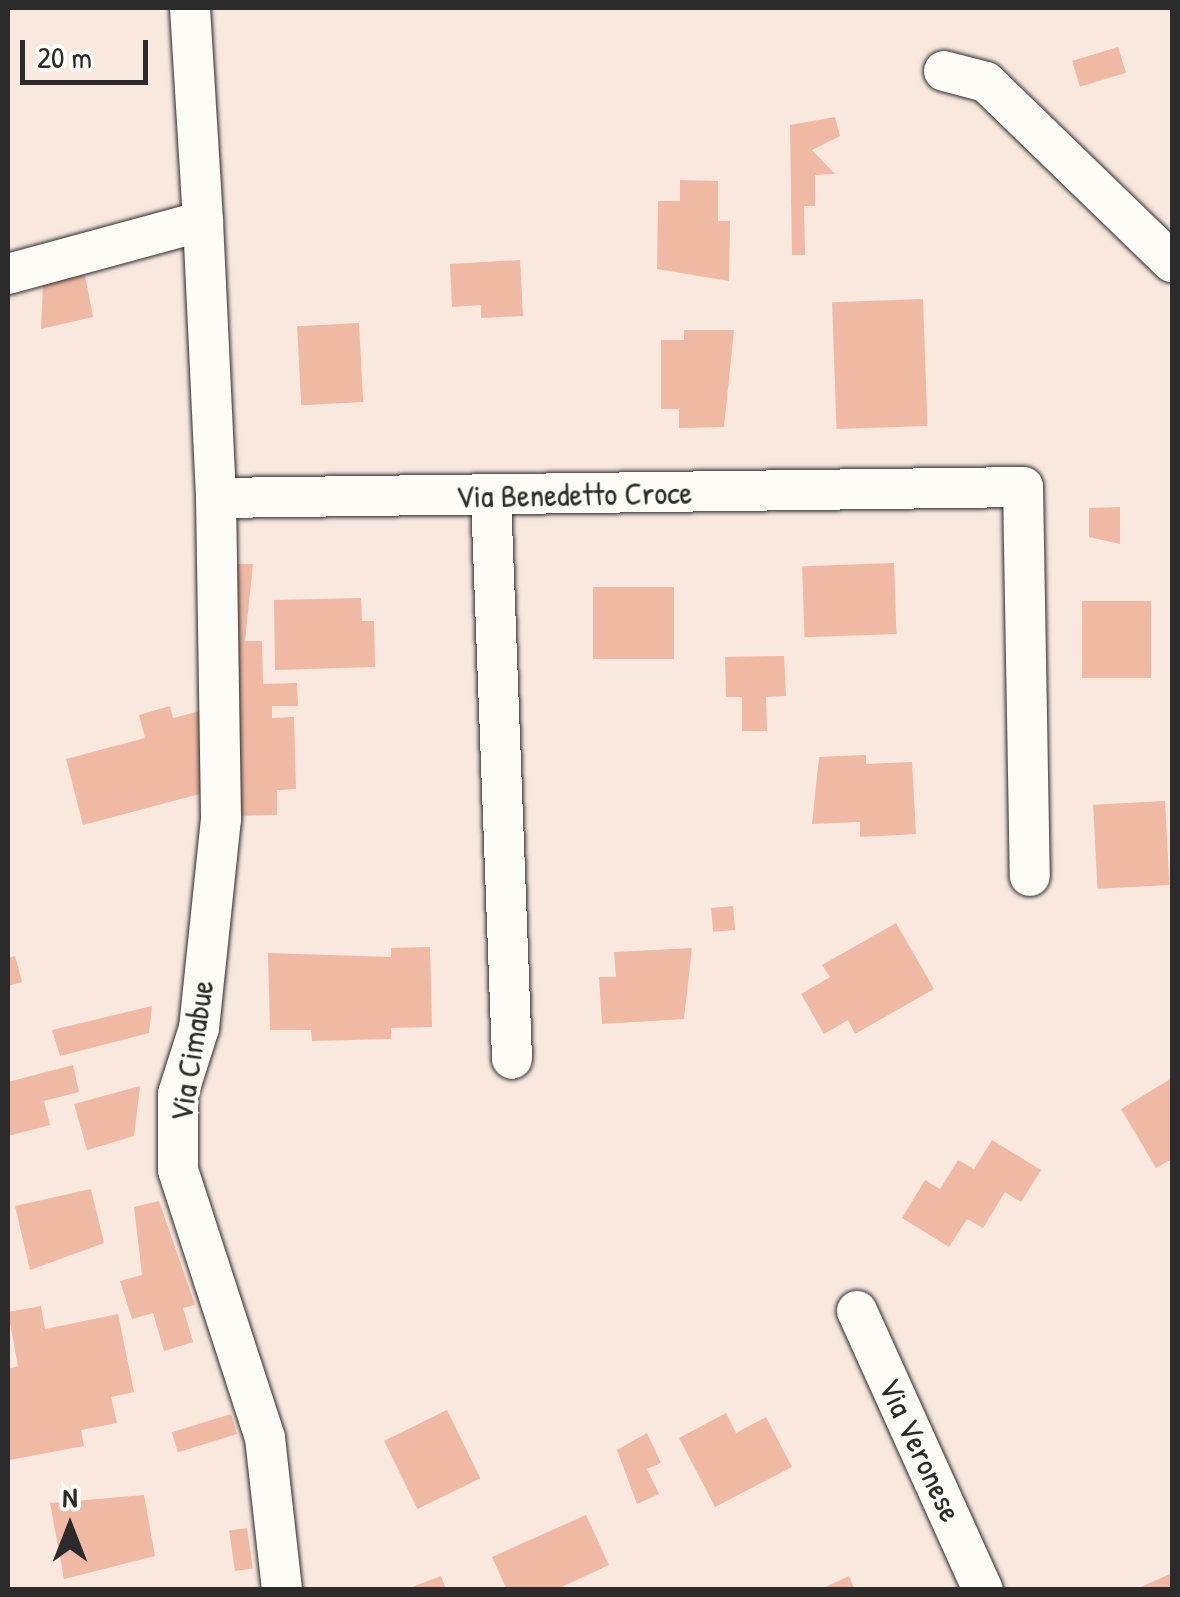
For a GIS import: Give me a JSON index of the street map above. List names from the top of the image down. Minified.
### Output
{"streets":{"street":["Via Benedetto Croce","Via Cimabue","Via Veronese"]},"crossings":[["Via Benedetto Croce","Via Cimabue"]],"scale_bar":"20 m","north":"top"}
